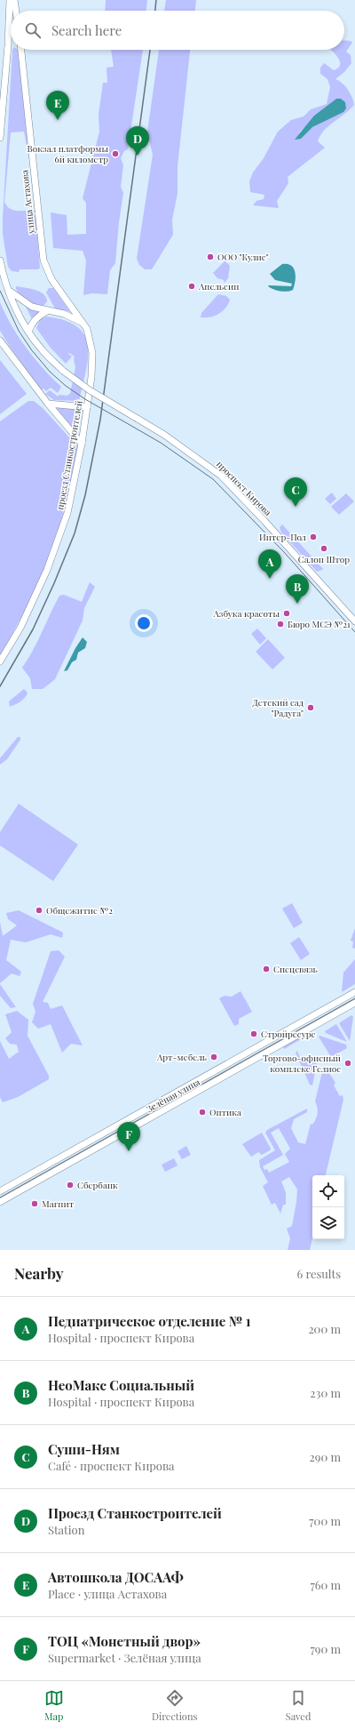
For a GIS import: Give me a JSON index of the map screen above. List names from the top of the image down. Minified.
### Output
{"streets":{"main road":["улица Астахова","проезд Станкостроителей","проспект Кирова","Зелёная улица"]},"crossings":[["улица Астахова","проезд Станкостроителей"]],"places":["Вокзал платформы 6й километр","ООО \"Кулис\"","Апельсин","Интер-Пол","Салон Штор","Азбука красоты","Бюро МСЭ №21","Детский сад \"Радуга\"","Общежитие №2","Спецсвязь","Стройресурс","Арт-мебель","Торгово-офисный комплекс Гелиос","Оптика","Сбербанк","Магнит"],"page":{"search":"Search here","pins":["E","D","C","A","B","F"],"heading":["Nearby","6 results"],"list":[{"mark":"A","name":"Педиатрическое отделение № 1","note":"Hospital · проспект Кирова","value":"200 m"},{"mark":"B","name":"НеоМакс Социальный","note":"Hospital · проспект Кирова","value":"230 m"},{"mark":"C","name":"Суши-Ням","note":"Café · проспект Кирова","value":"290 m"},{"mark":"D","name":"Проезд Станкостроителей","note":"Station","value":"700 m"},{"mark":"E","name":"Автошкола ДОСААФ","note":"Place · улица Астахова","value":"760 m"},{"mark":"F","name":"ТОЦ «Монетный двор»","note":"Supermarket · Зелёная улица","value":"790 m"}],"nav":["Map","Directions","Saved"]}}
